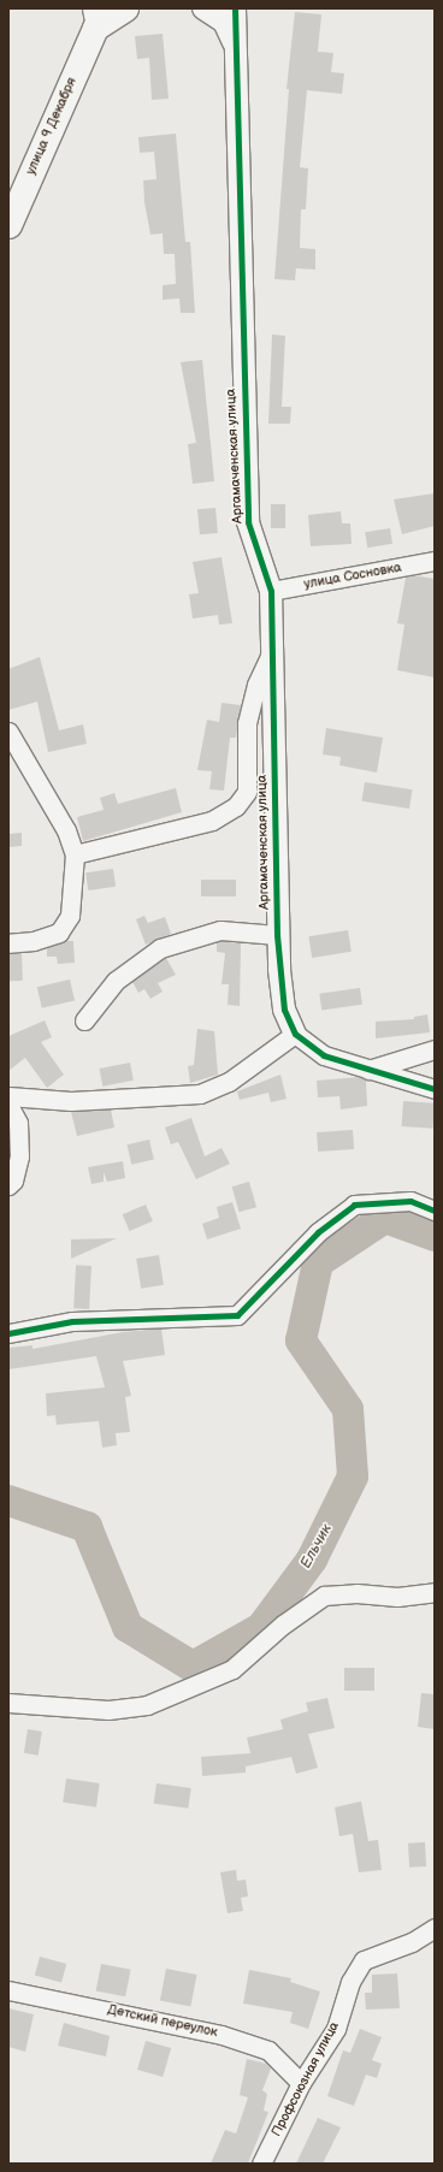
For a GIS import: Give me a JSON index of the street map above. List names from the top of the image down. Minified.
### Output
{"streets":{"main road":["улица 9 Декабря"],"street":["Аргамаченская улица","улица Сосновка","Детский переулок","Профсоюзная улица"]},"crossings":[["Аргамаченская улица","улица Сосновка"],["Детский переулок","Профсоюзная улица"]],"water":["Ельчик"]}
